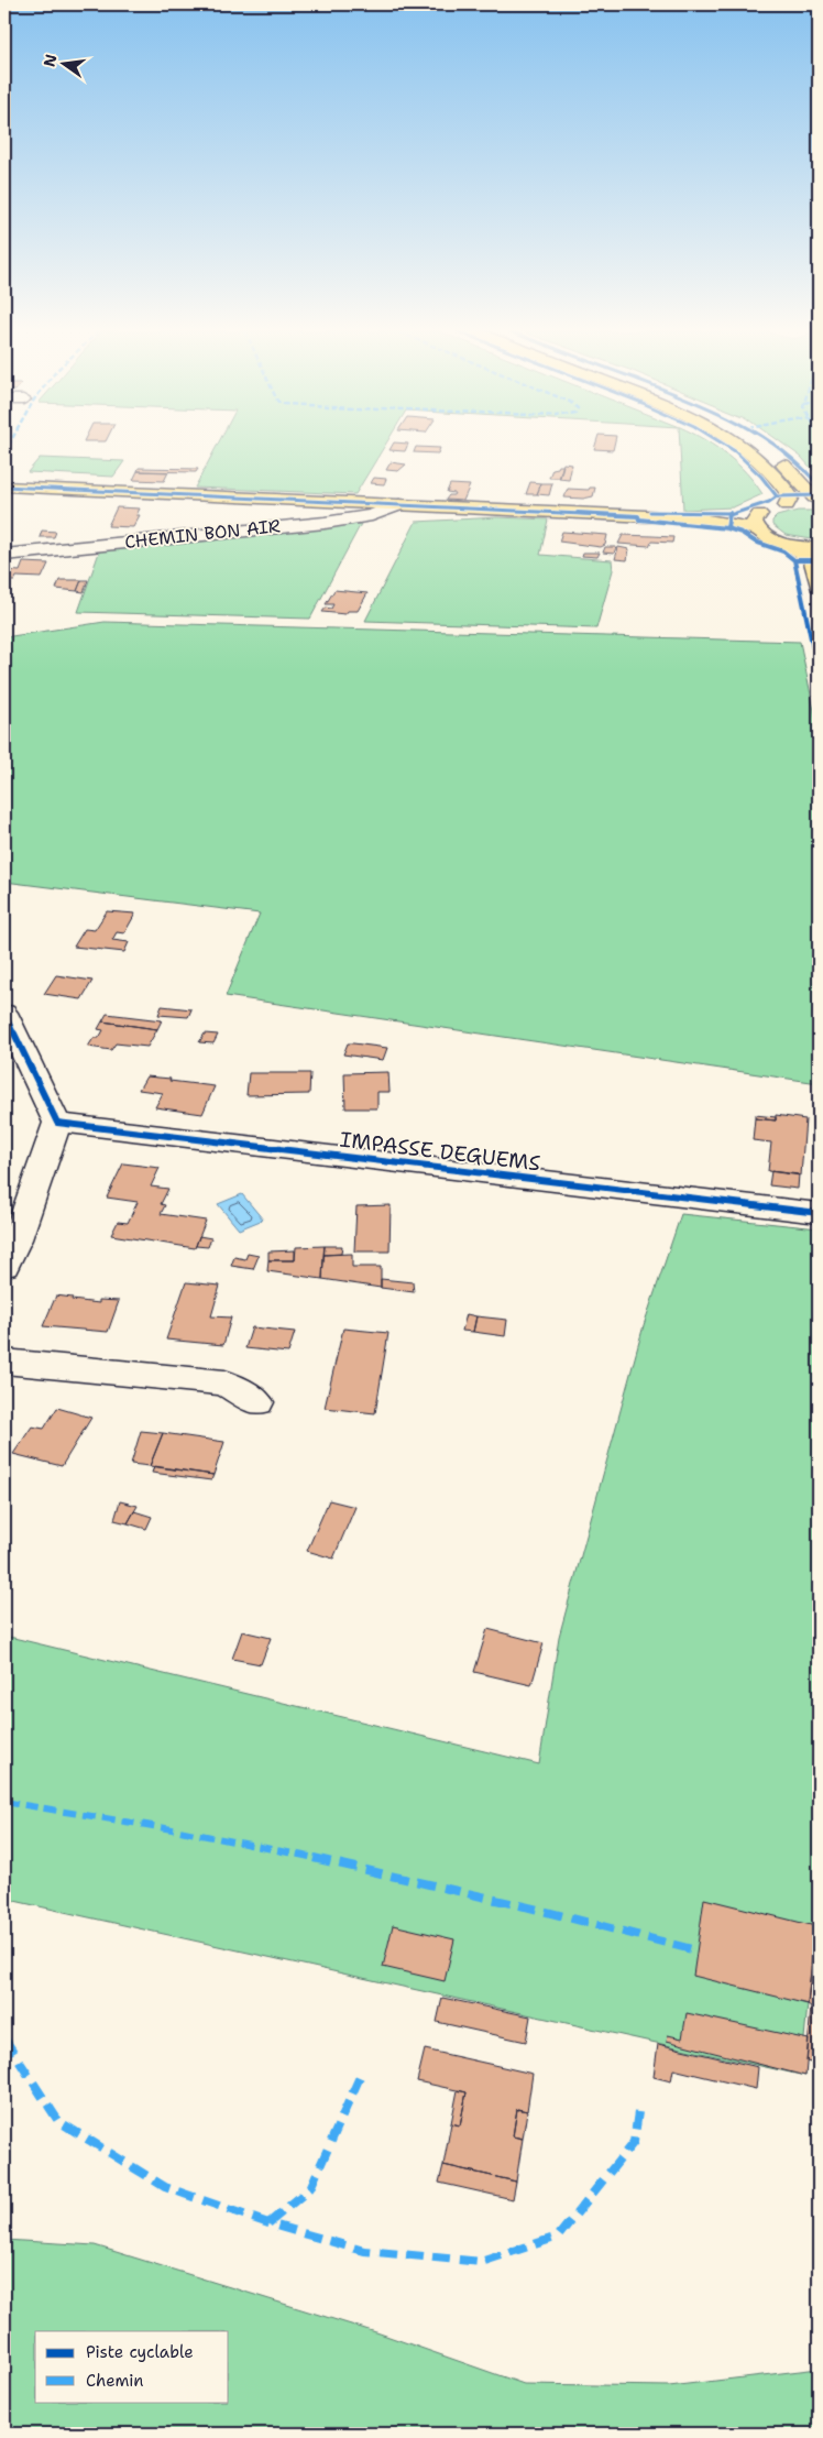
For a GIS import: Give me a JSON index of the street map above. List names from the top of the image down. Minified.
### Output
{"streets":{"street":["CHEMIN BON AIR","IMPASSE DEGUEMS"]},"legend":["Piste cyclable","Chemin"],"north":"left"}
